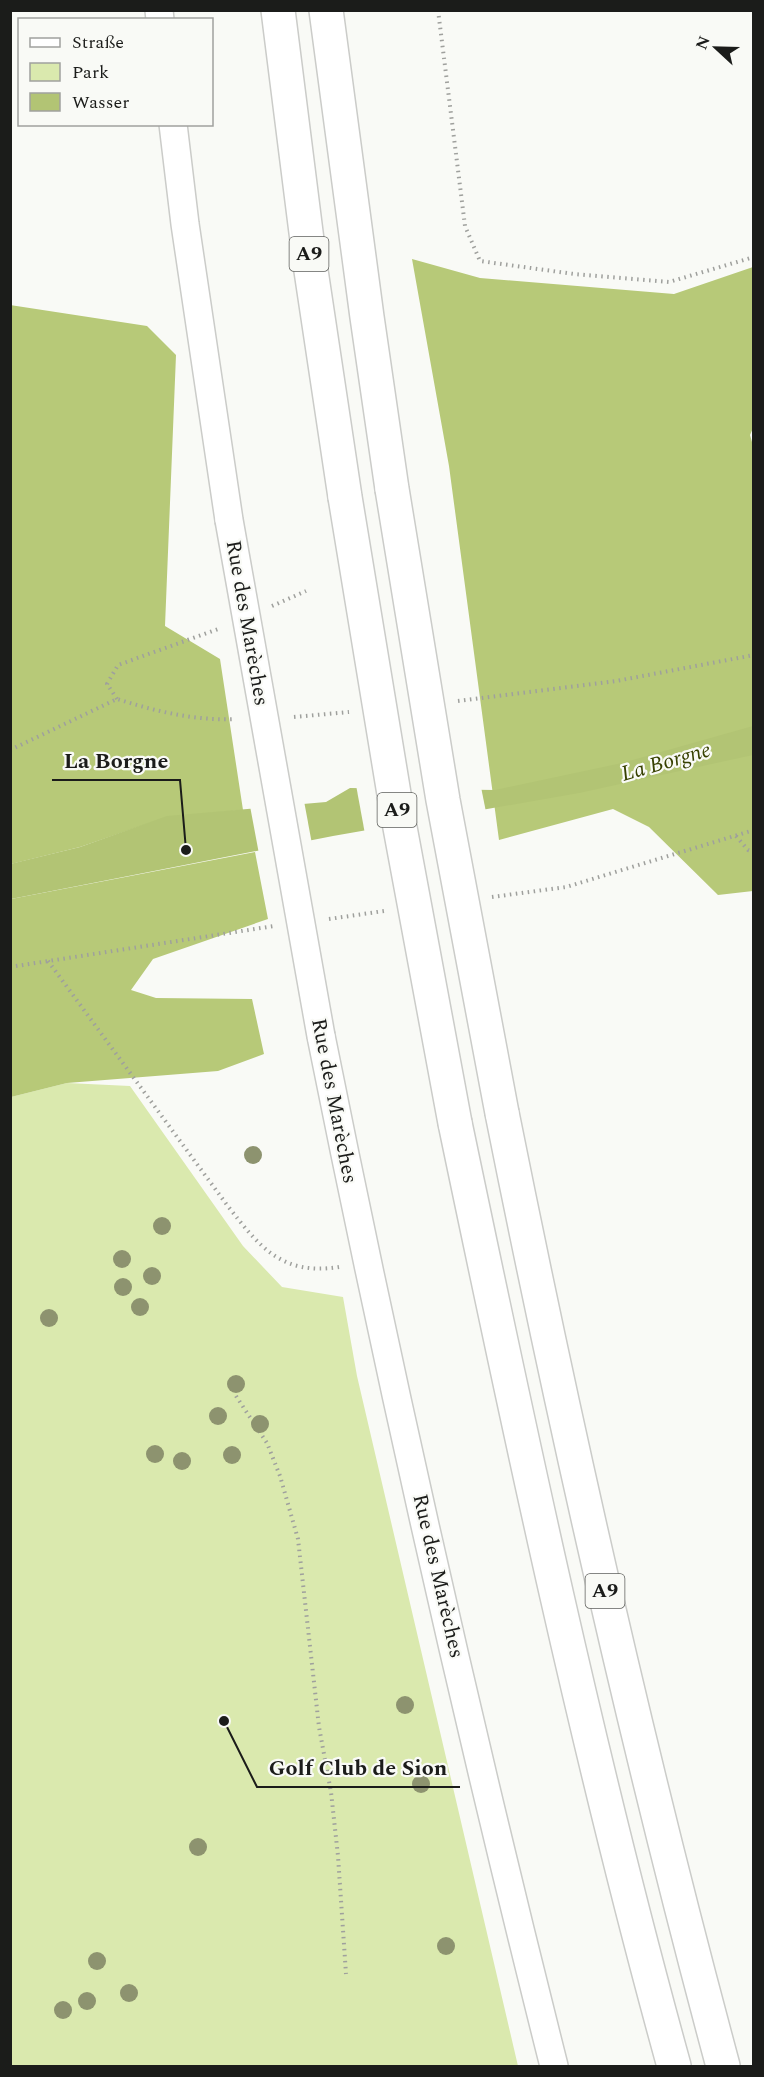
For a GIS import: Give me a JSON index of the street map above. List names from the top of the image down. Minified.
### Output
{"streets":{"highway":["A9"],"street":["Rue des Marèches"]},"water":["La Borgne"],"places":["La Borgne","Golf Club de Sion"],"legend":["Straße","Park","Wasser"],"north":"left"}
